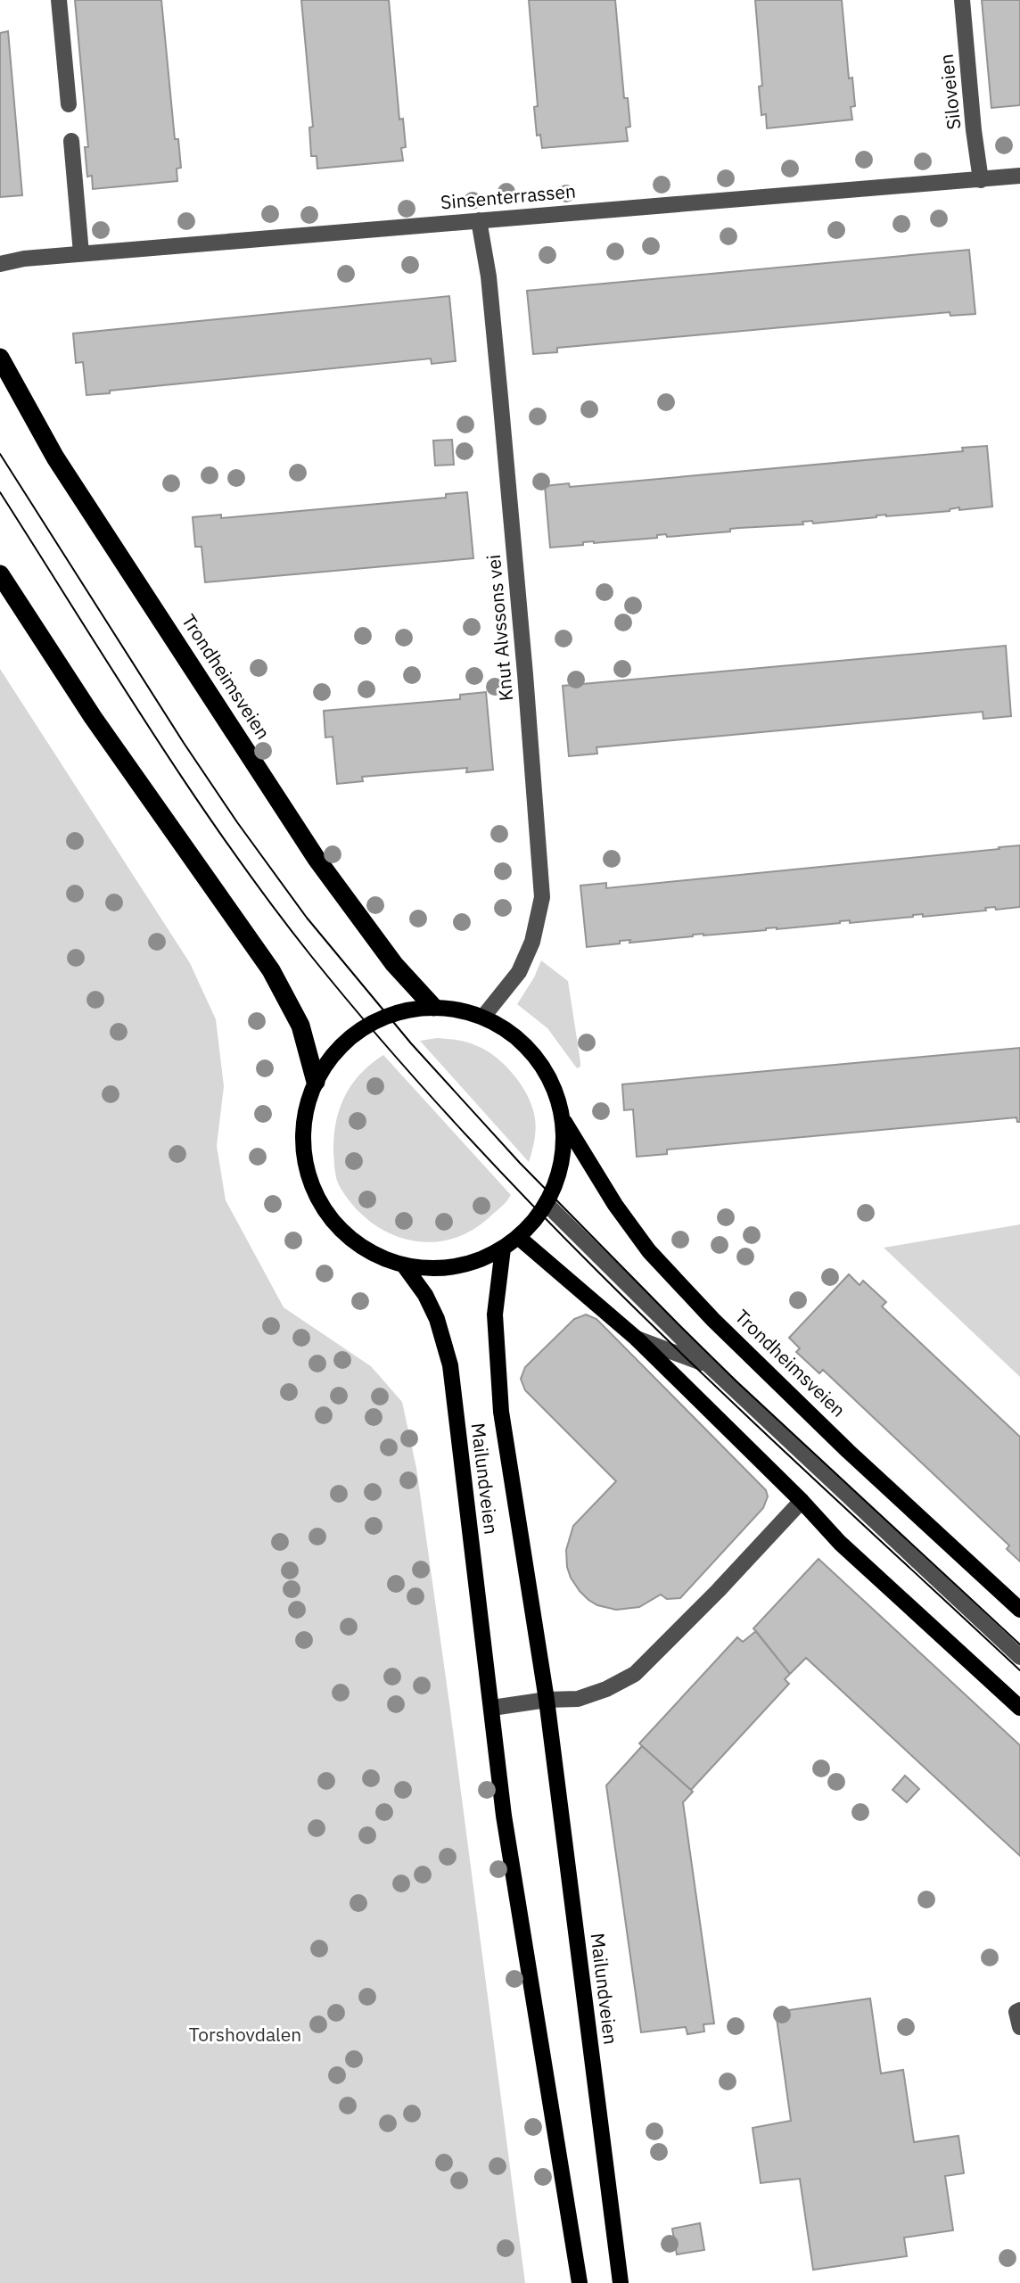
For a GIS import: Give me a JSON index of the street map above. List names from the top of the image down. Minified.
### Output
{"streets":{"highway":["Trondheimsveien"],"main road":["Mailundveien"],"street":["Siloveien","Sinsenterrassen","Knut Alvssons vei"]},"crossings":[["Siloveien","Sinsenterrassen"],["Sinsenterrassen","Knut Alvssons vei"]],"parks":["Torshovdalen"]}
